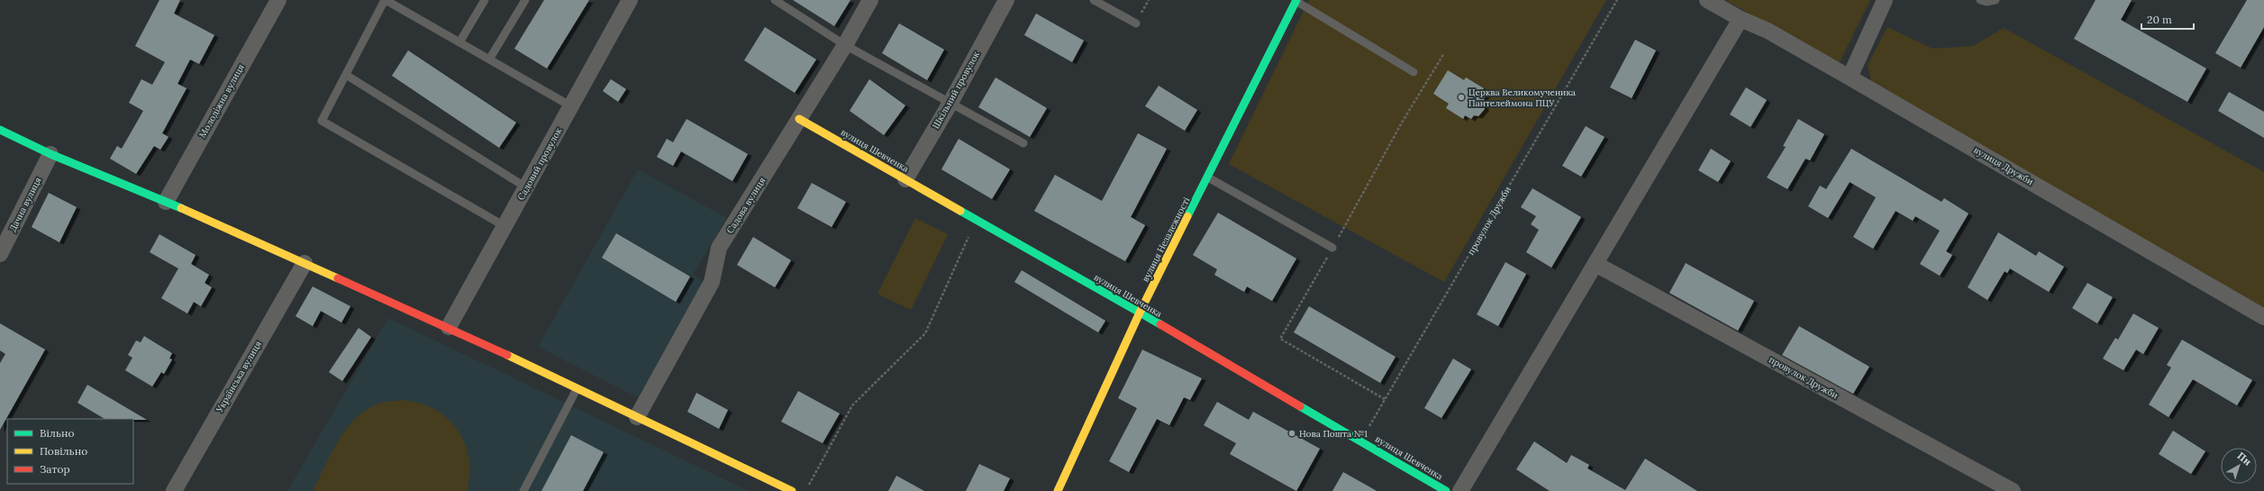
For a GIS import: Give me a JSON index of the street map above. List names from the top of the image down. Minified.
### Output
{"streets":{"street":["Шкільний провулок","Молодіжна вулиця","вулиця Шевченка","Садовий провулок","вулиця Дружби","Дачна вулиця","Садова вулиця","провулок Дружби","вулиця Незалежності","Українська вулиця"]},"crossings":[["Шкільний провулок","вулиця Шевченка"],["вулиця Шевченка","Садова вулиця"],["вулиця Шевченка","провулок Дружби"],["вулиця Шевченка","вулиця Незалежності"]],"places":["Церква Великомученика Пантелеймона ПЦУ","Нова Пошта №1"],"legend":["Вільно","Повільно","Затор"],"scale_bar":"20 m","north":"top right"}
